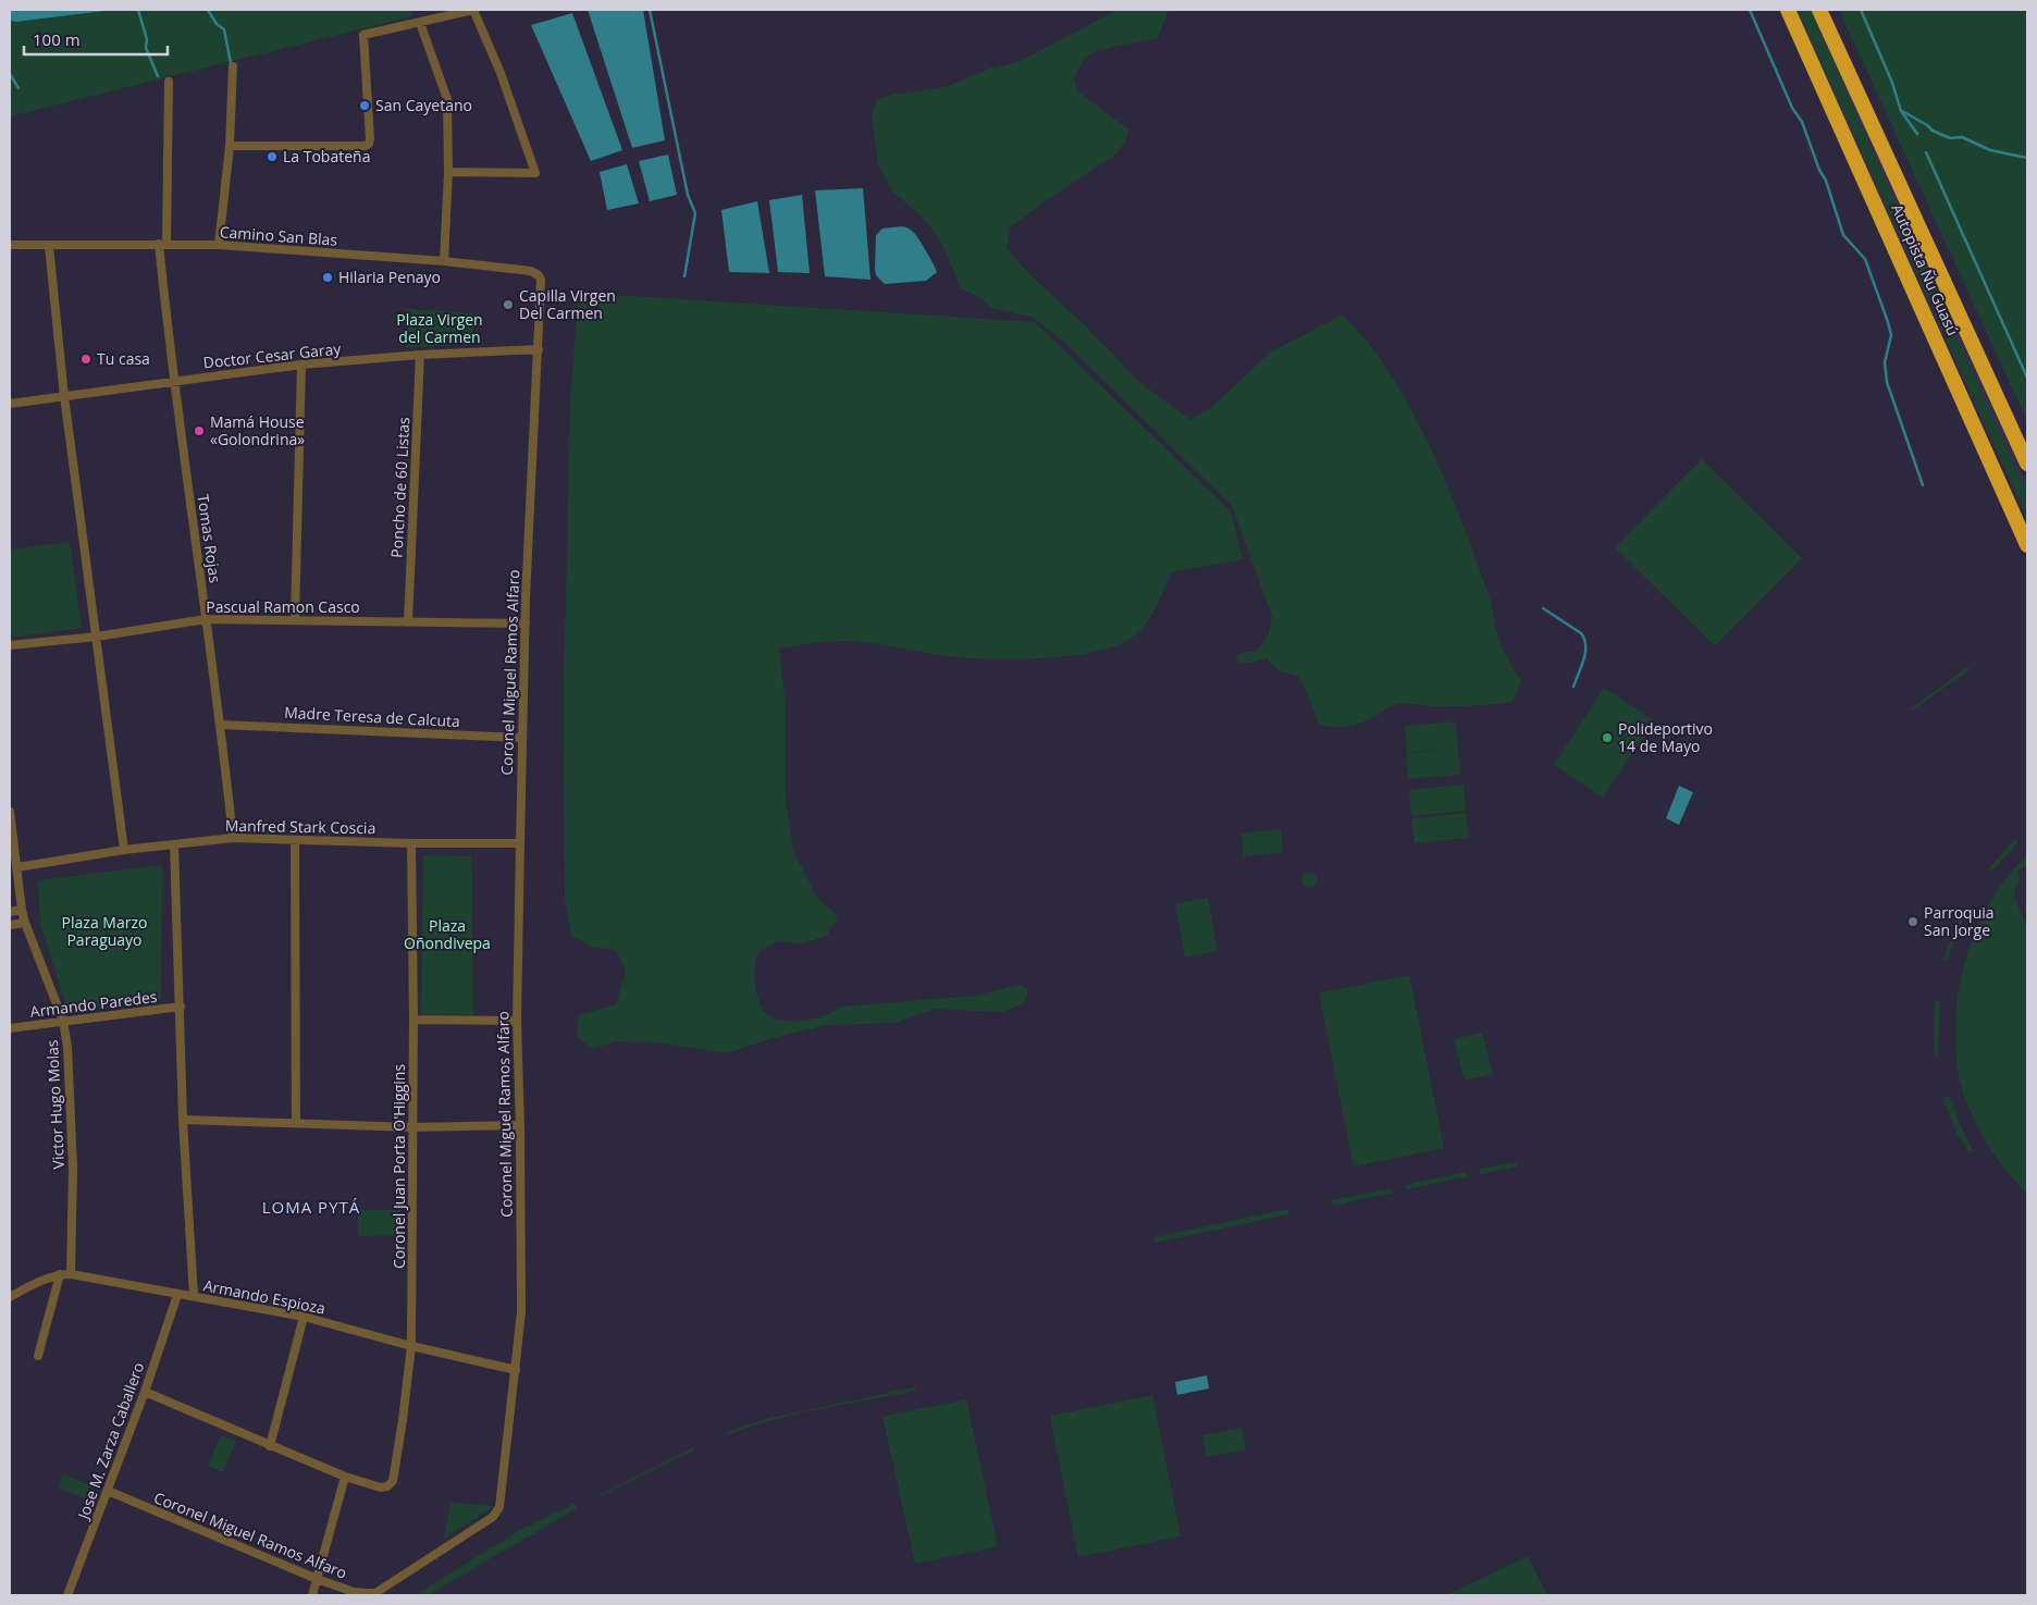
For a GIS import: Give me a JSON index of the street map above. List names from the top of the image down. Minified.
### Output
{"streets":{"highway":["Autopista Ñu Guasú"],"street":["Camino San Blas","Doctor Cesar Garay","Poncho de 60 Listas","Tomas Rojas","Pascual Ramon Casco","Coronel Miguel Ramos Alfaro","Madre Teresa de Calcuta","Manfred Stark Coscia","Armando Paredes","Victor Hugo Molas","Coronel Juan Porta O'Higgins","Armando Espioza","Jose M. Zarza Caballero"]},"crossings":[["Camino San Blas","Tomas Rojas"],["Camino San Blas","Coronel Miguel Ramos Alfaro"],["Doctor Cesar Garay","Poncho de 60 Listas"],["Doctor Cesar Garay","Tomas Rojas"],["Doctor Cesar Garay","Coronel Miguel Ramos Alfaro"],["Poncho de 60 Listas","Pascual Ramon Casco"],["Tomas Rojas","Pascual Ramon Casco"],["Tomas Rojas","Madre Teresa de Calcuta"],["Tomas Rojas","Manfred Stark Coscia"],["Pascual Ramon Casco","Coronel Miguel Ramos Alfaro"],["Coronel Miguel Ramos Alfaro","Madre Teresa de Calcuta"],["Coronel Miguel Ramos Alfaro","Manfred Stark Coscia"],["Coronel Miguel Ramos Alfaro","Armando Espioza"],["Coronel Miguel Ramos Alfaro","Jose M. Zarza Caballero"],["Manfred Stark Coscia","Victor Hugo Molas"],["Manfred Stark Coscia","Coronel Juan Porta O'Higgins"],["Armando Paredes","Victor Hugo Molas"],["Victor Hugo Molas","Armando Espioza"],["Coronel Juan Porta O'Higgins","Armando Espioza"],["Armando Espioza","Jose M. Zarza Caballero"]],"districts":["LOMA PYTÁ"],"parks":["Plaza Virgen del Carmen","Plaza Marzo Paraguayo","Plaza Oñondivepa"],"places":["San Cayetano","La Tobateña","Hilaria Penayo","Capilla Virgen Del Carmen","Tu casa","Mamá House «Golondrina»","Polideportivo 14 de Mayo","Parroquia San Jorge"],"scale_bar":"100 m"}
